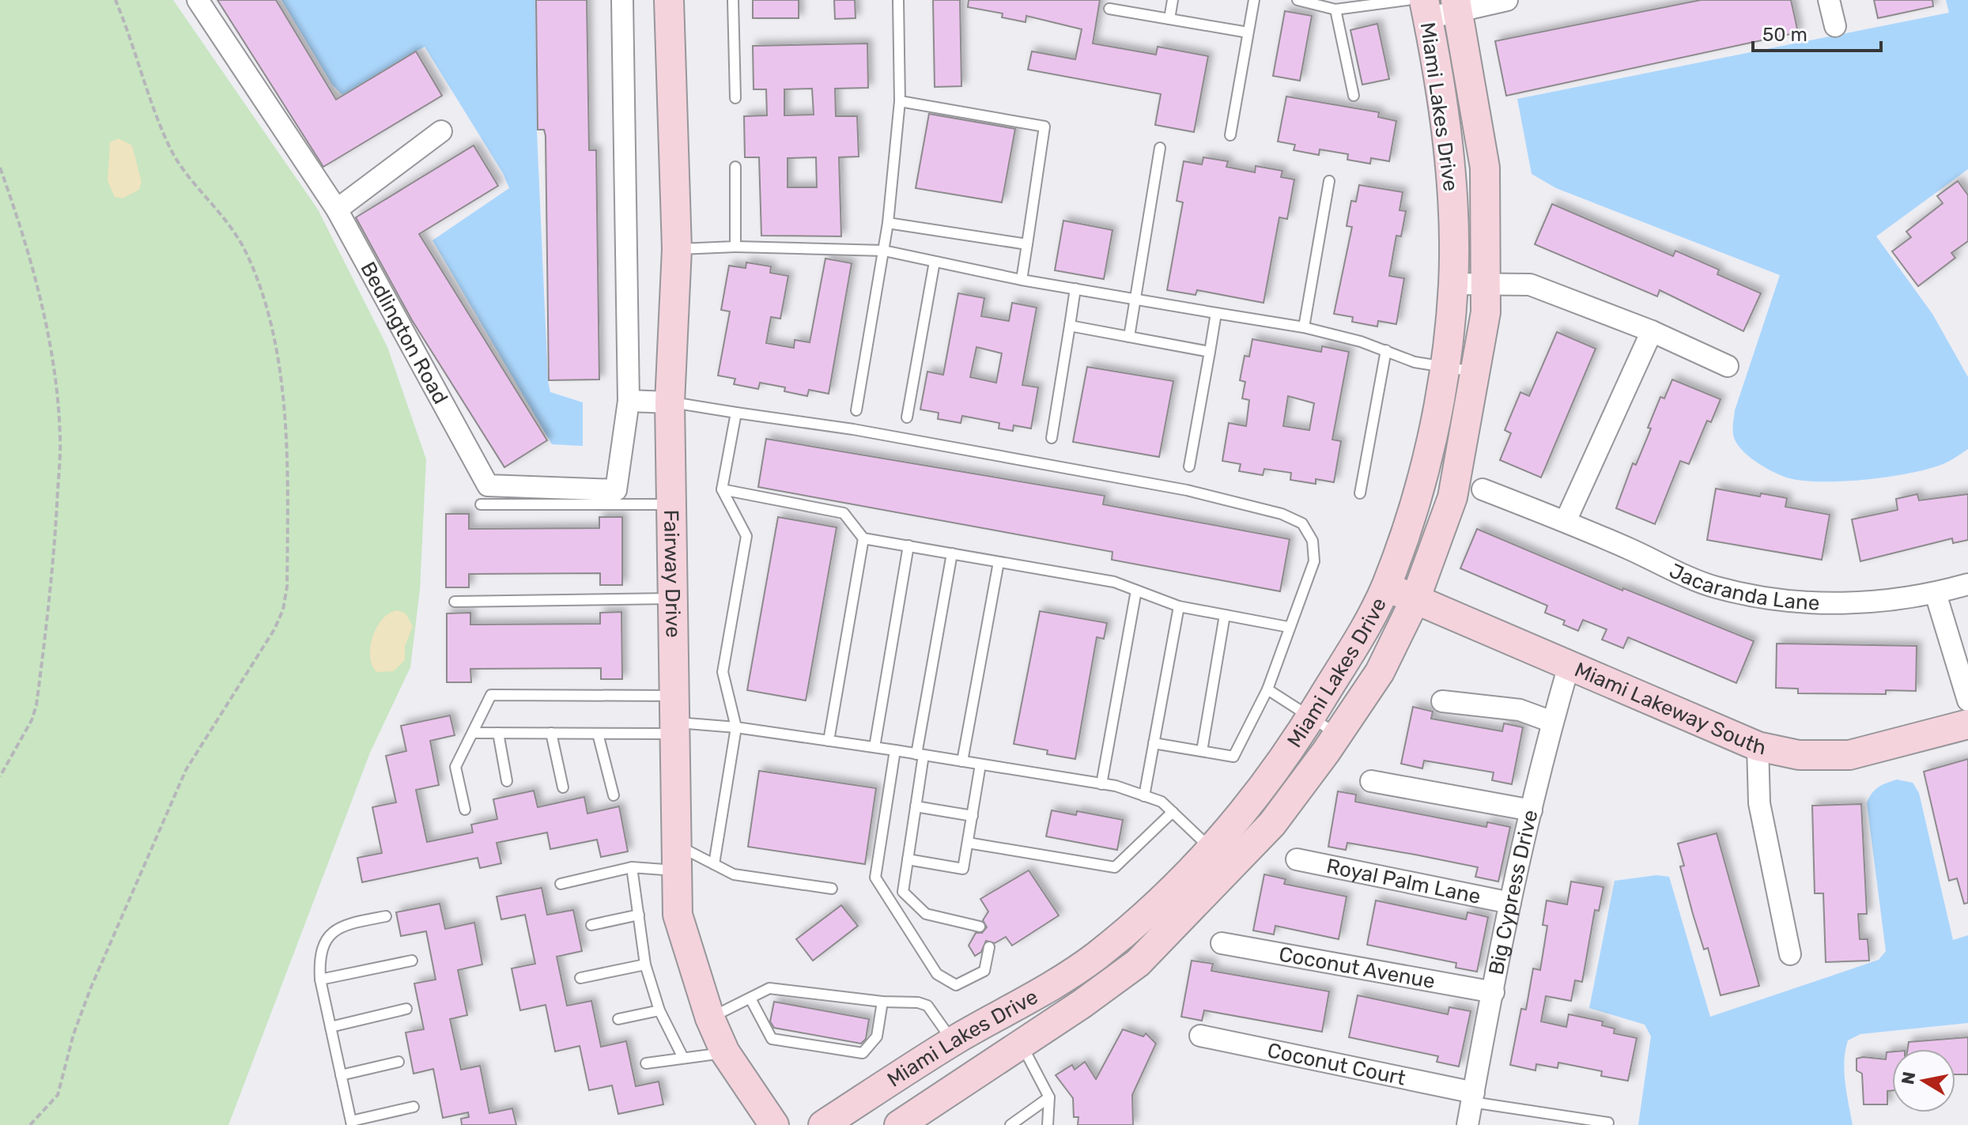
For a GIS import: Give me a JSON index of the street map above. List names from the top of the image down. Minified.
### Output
{"streets":{"main road":["Miami Lakes Drive","Fairway Drive","Miami Lakeway South"],"street":["Bedlington Road","Jacaranda Lane","Royal Palm Lane","Big Cypress Drive","Coconut Avenue","Coconut Court"]},"crossings":[["Miami Lakes Drive","Miami Lakeway South"],["Miami Lakeway South","Big Cypress Drive"],["Royal Palm Lane","Big Cypress Drive"],["Big Cypress Drive","Coconut Avenue"],["Big Cypress Drive","Coconut Court"]],"scale_bar":"50 m","north":"left"}
